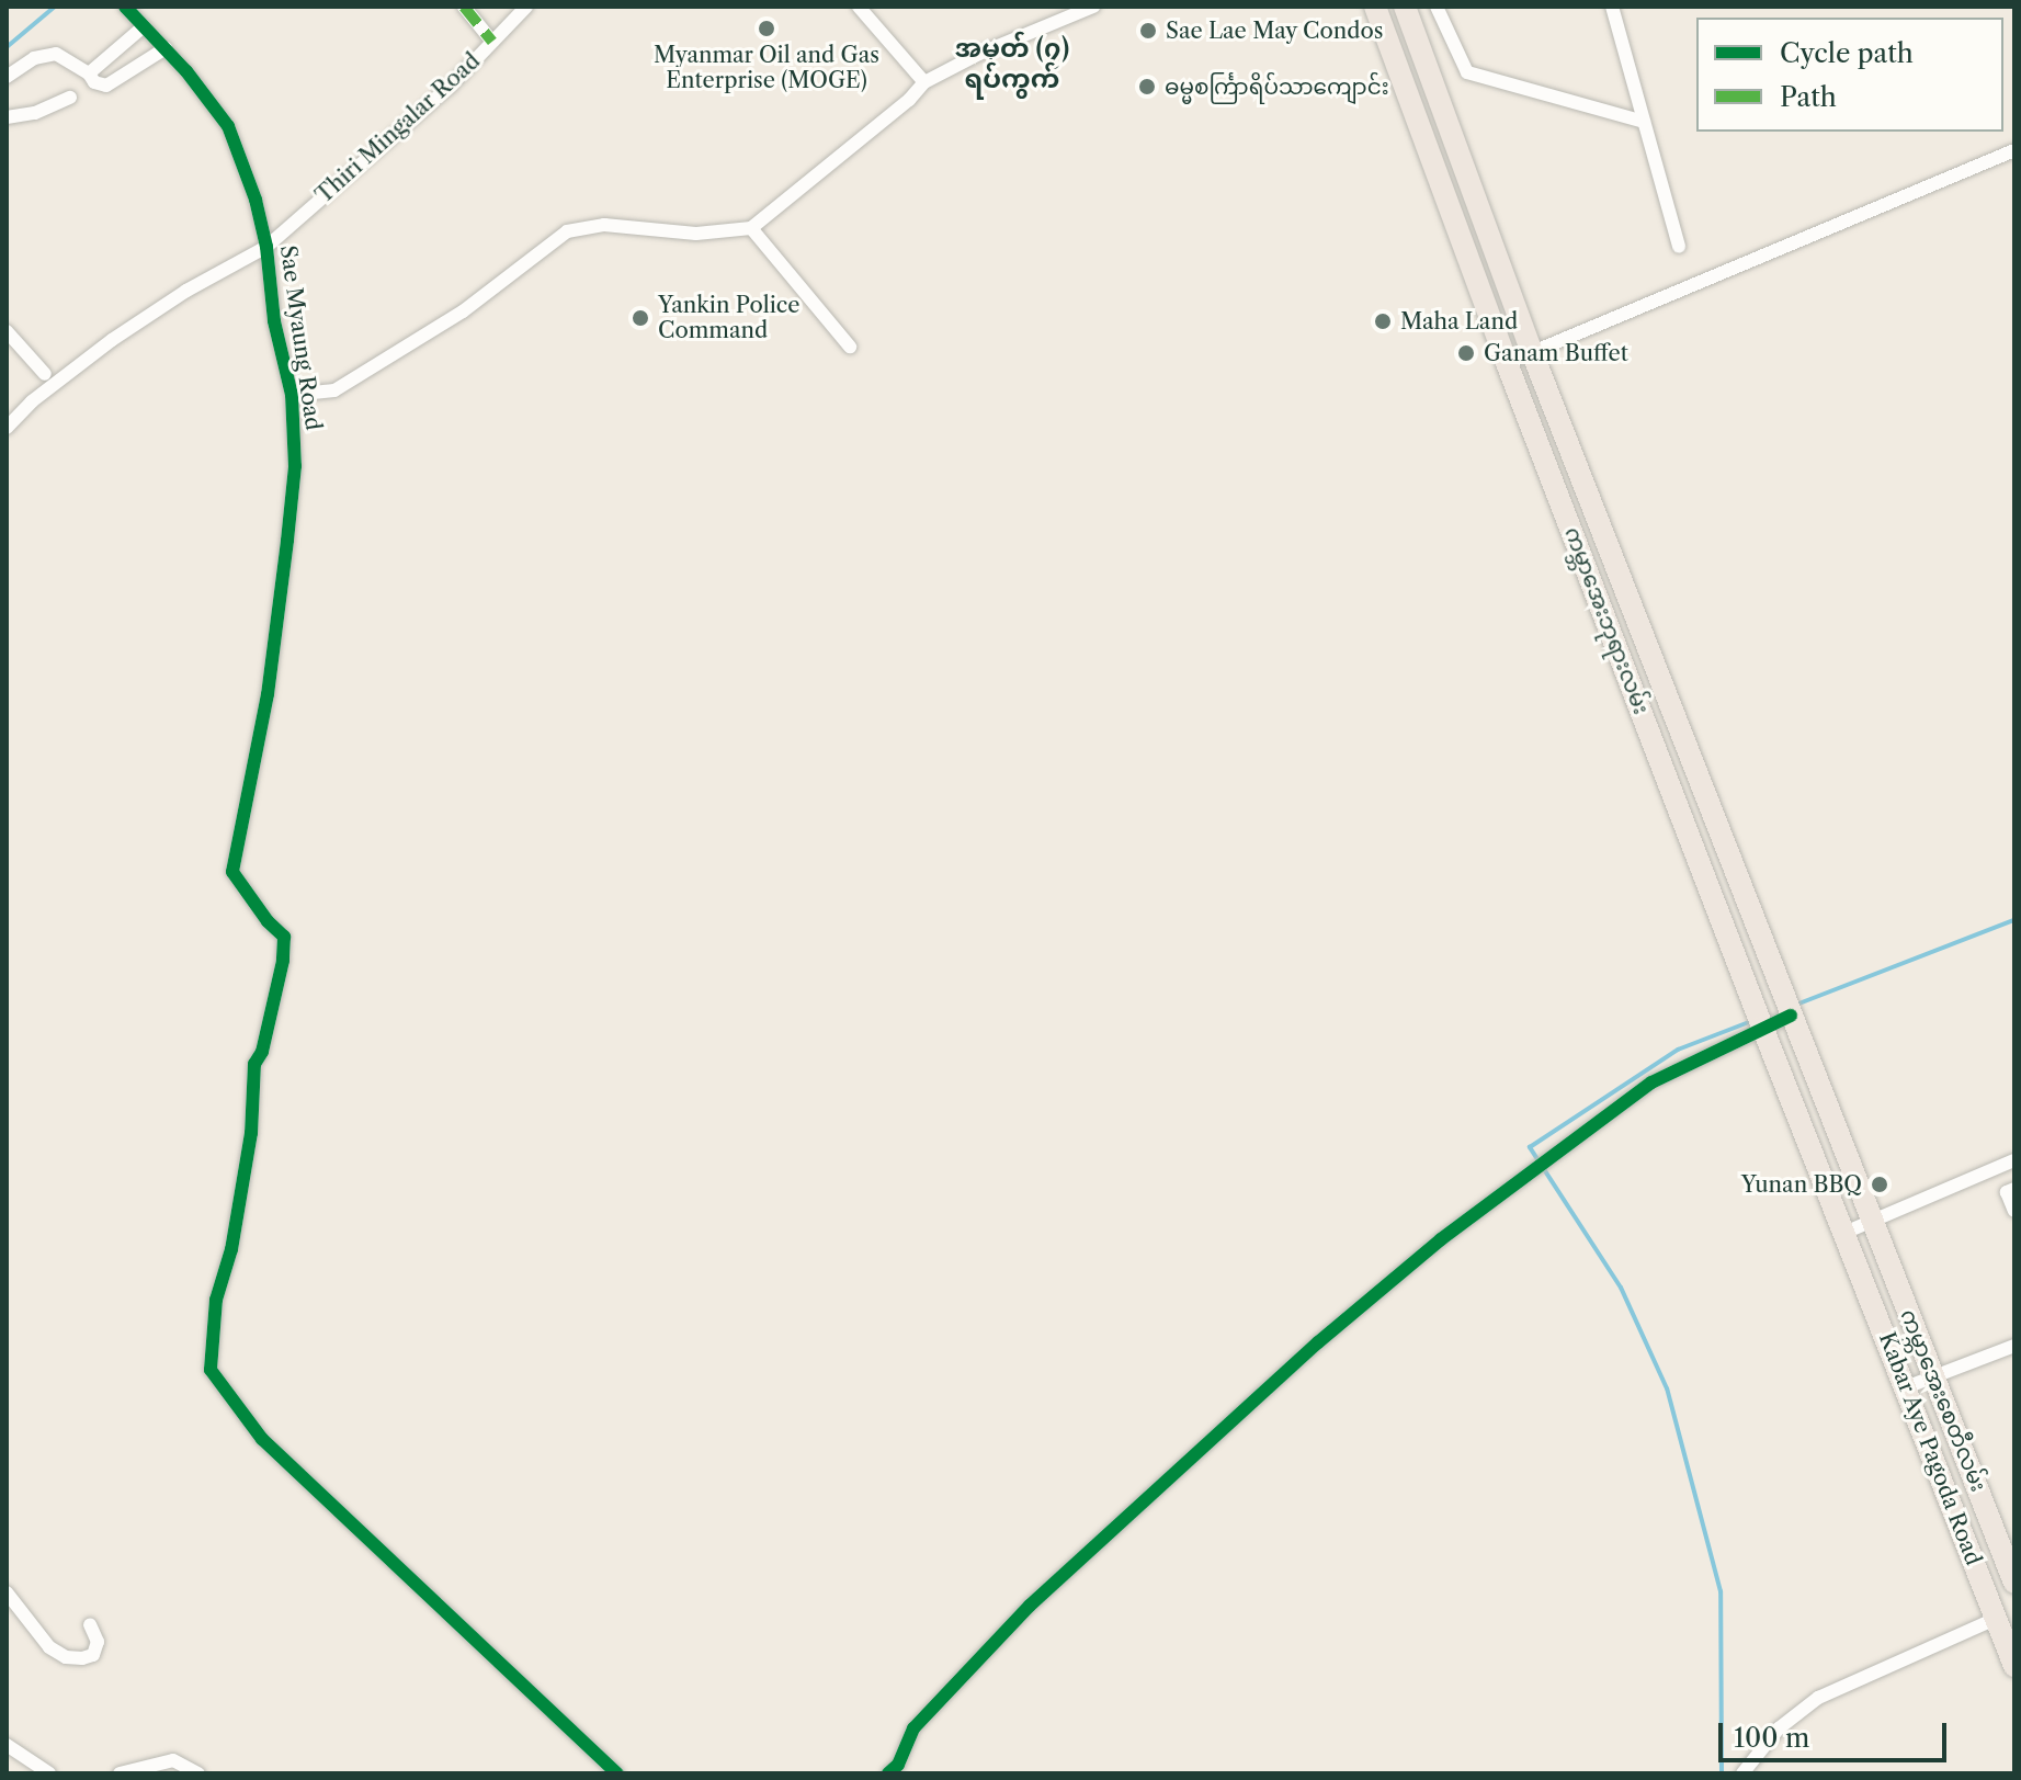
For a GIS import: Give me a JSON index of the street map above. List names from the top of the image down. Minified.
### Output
{"streets":{"main road":["ကမ္ဘာအေးဘုရားလမ်း","ကမ္ဘာအေးစေတီလမ်း","Kabar Aye Pagoda Road"],"street":["Thiri Mingalar Road","Sae Myaung Road"]},"crossings":[["Thiri Mingalar Road","Sae Myaung Road"],["ကမ္ဘာအေးဘုရားလမ်း","ကမ္ဘာအေးစေတီလမ်း"],["ကမ္ဘာအေးဘုရားလမ်း","Kabar Aye Pagoda Road"]],"districts":["အမှတ် (၇) ရပ်ကွက်"],"places":["Myanmar Oil and Gas Enterprise (MOGE)","Sae Lae May Condos","ဓမ္မစင်္ကြာရိပ်သာကျောင်း","Yankin Police Command","Maha Land","Ganam Buffet","Yunan BBQ"],"legend":["Cycle path","Path"],"scale_bar":"100 m"}
